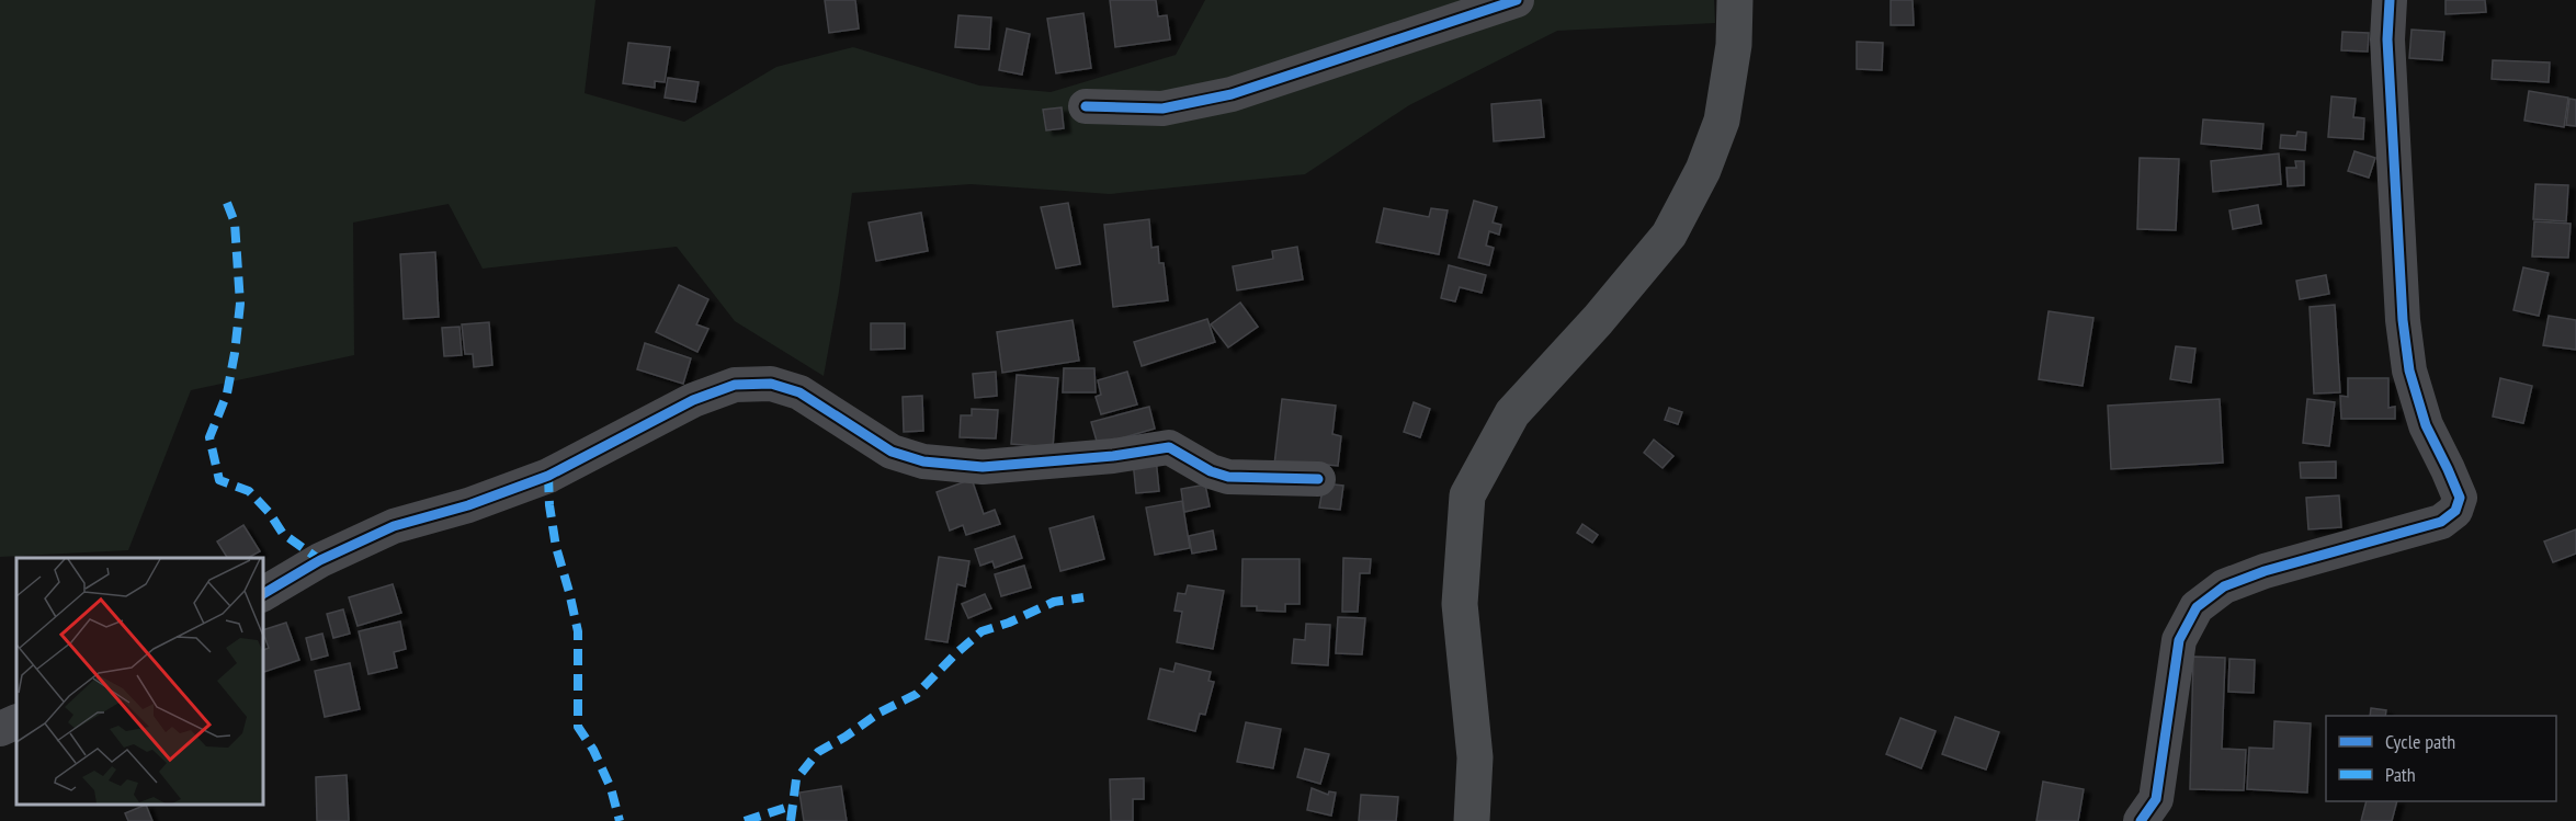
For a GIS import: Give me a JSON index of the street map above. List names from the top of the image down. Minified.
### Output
{"legend":["Cycle path","Path"]}
